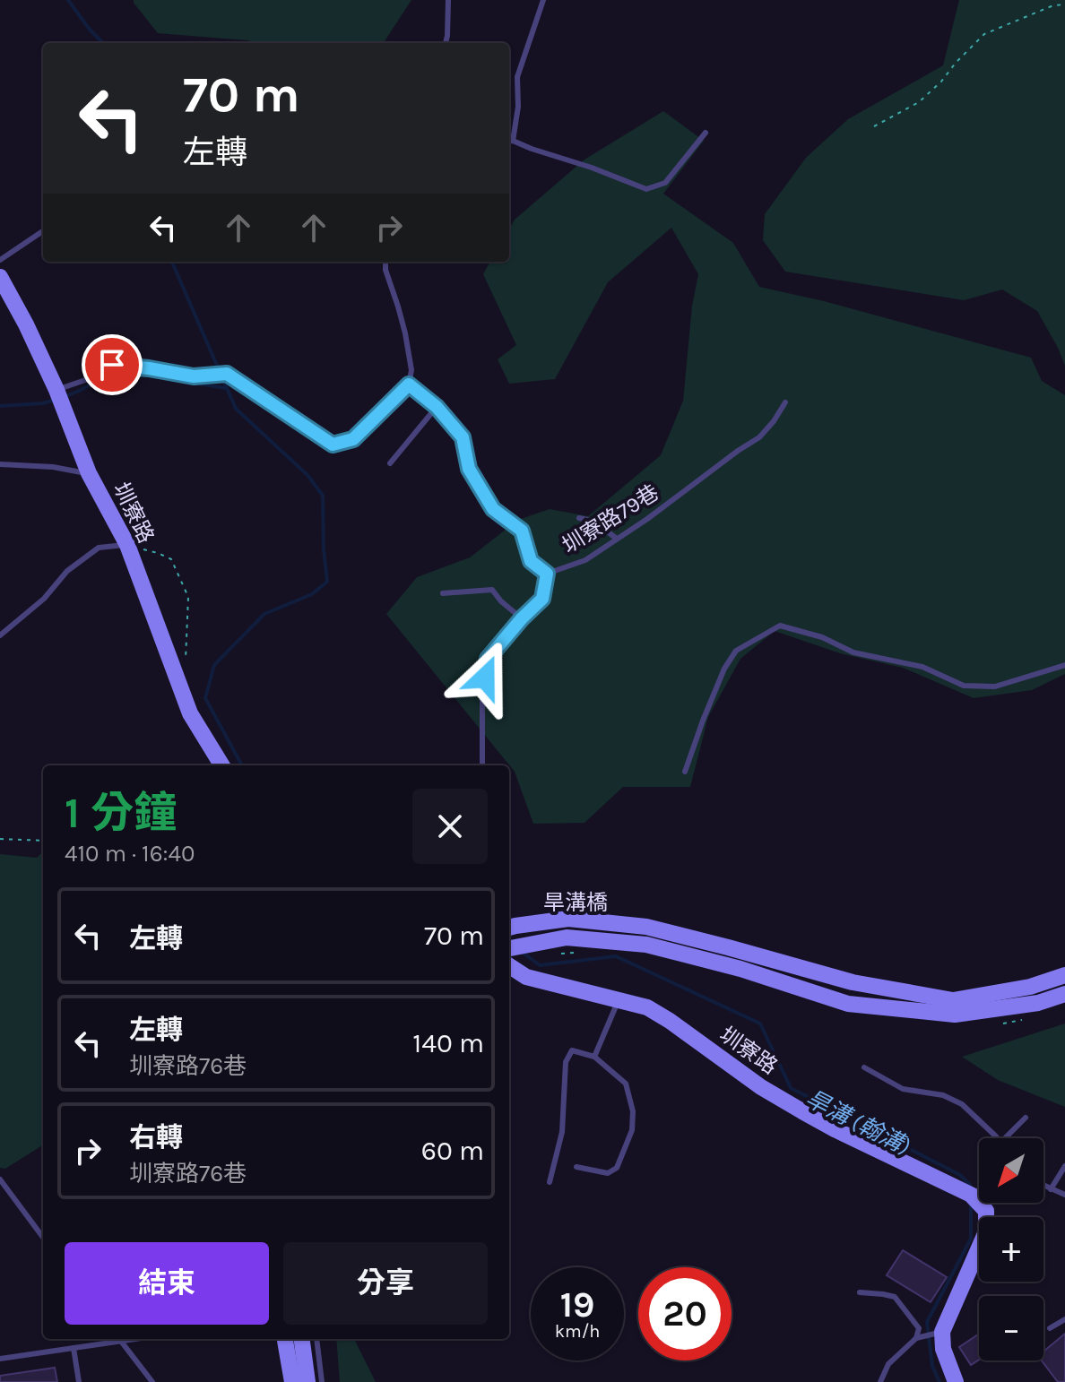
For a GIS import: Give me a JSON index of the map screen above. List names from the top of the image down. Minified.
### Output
{"streets":{"street":["圳寮路","旱溝橋"],"lane":["圳寮路79巷"]},"water":["旱溝 (翰溝)"],"north":"bottom left","page":{"turn":["70 m","左轉"],"heading":["1 分鐘","410 m · 16:40"],"list":[{"name":"左轉","value":"70 m"},{"name":"左轉","note":"圳寮路76巷","value":"140 m"},{"name":"右轉","note":"圳寮路76巷","value":"60 m"}],"map_buttons":["+","−"],"buttons":["結束","分享"],"speed":"19 km/h","limit":"20"}}
